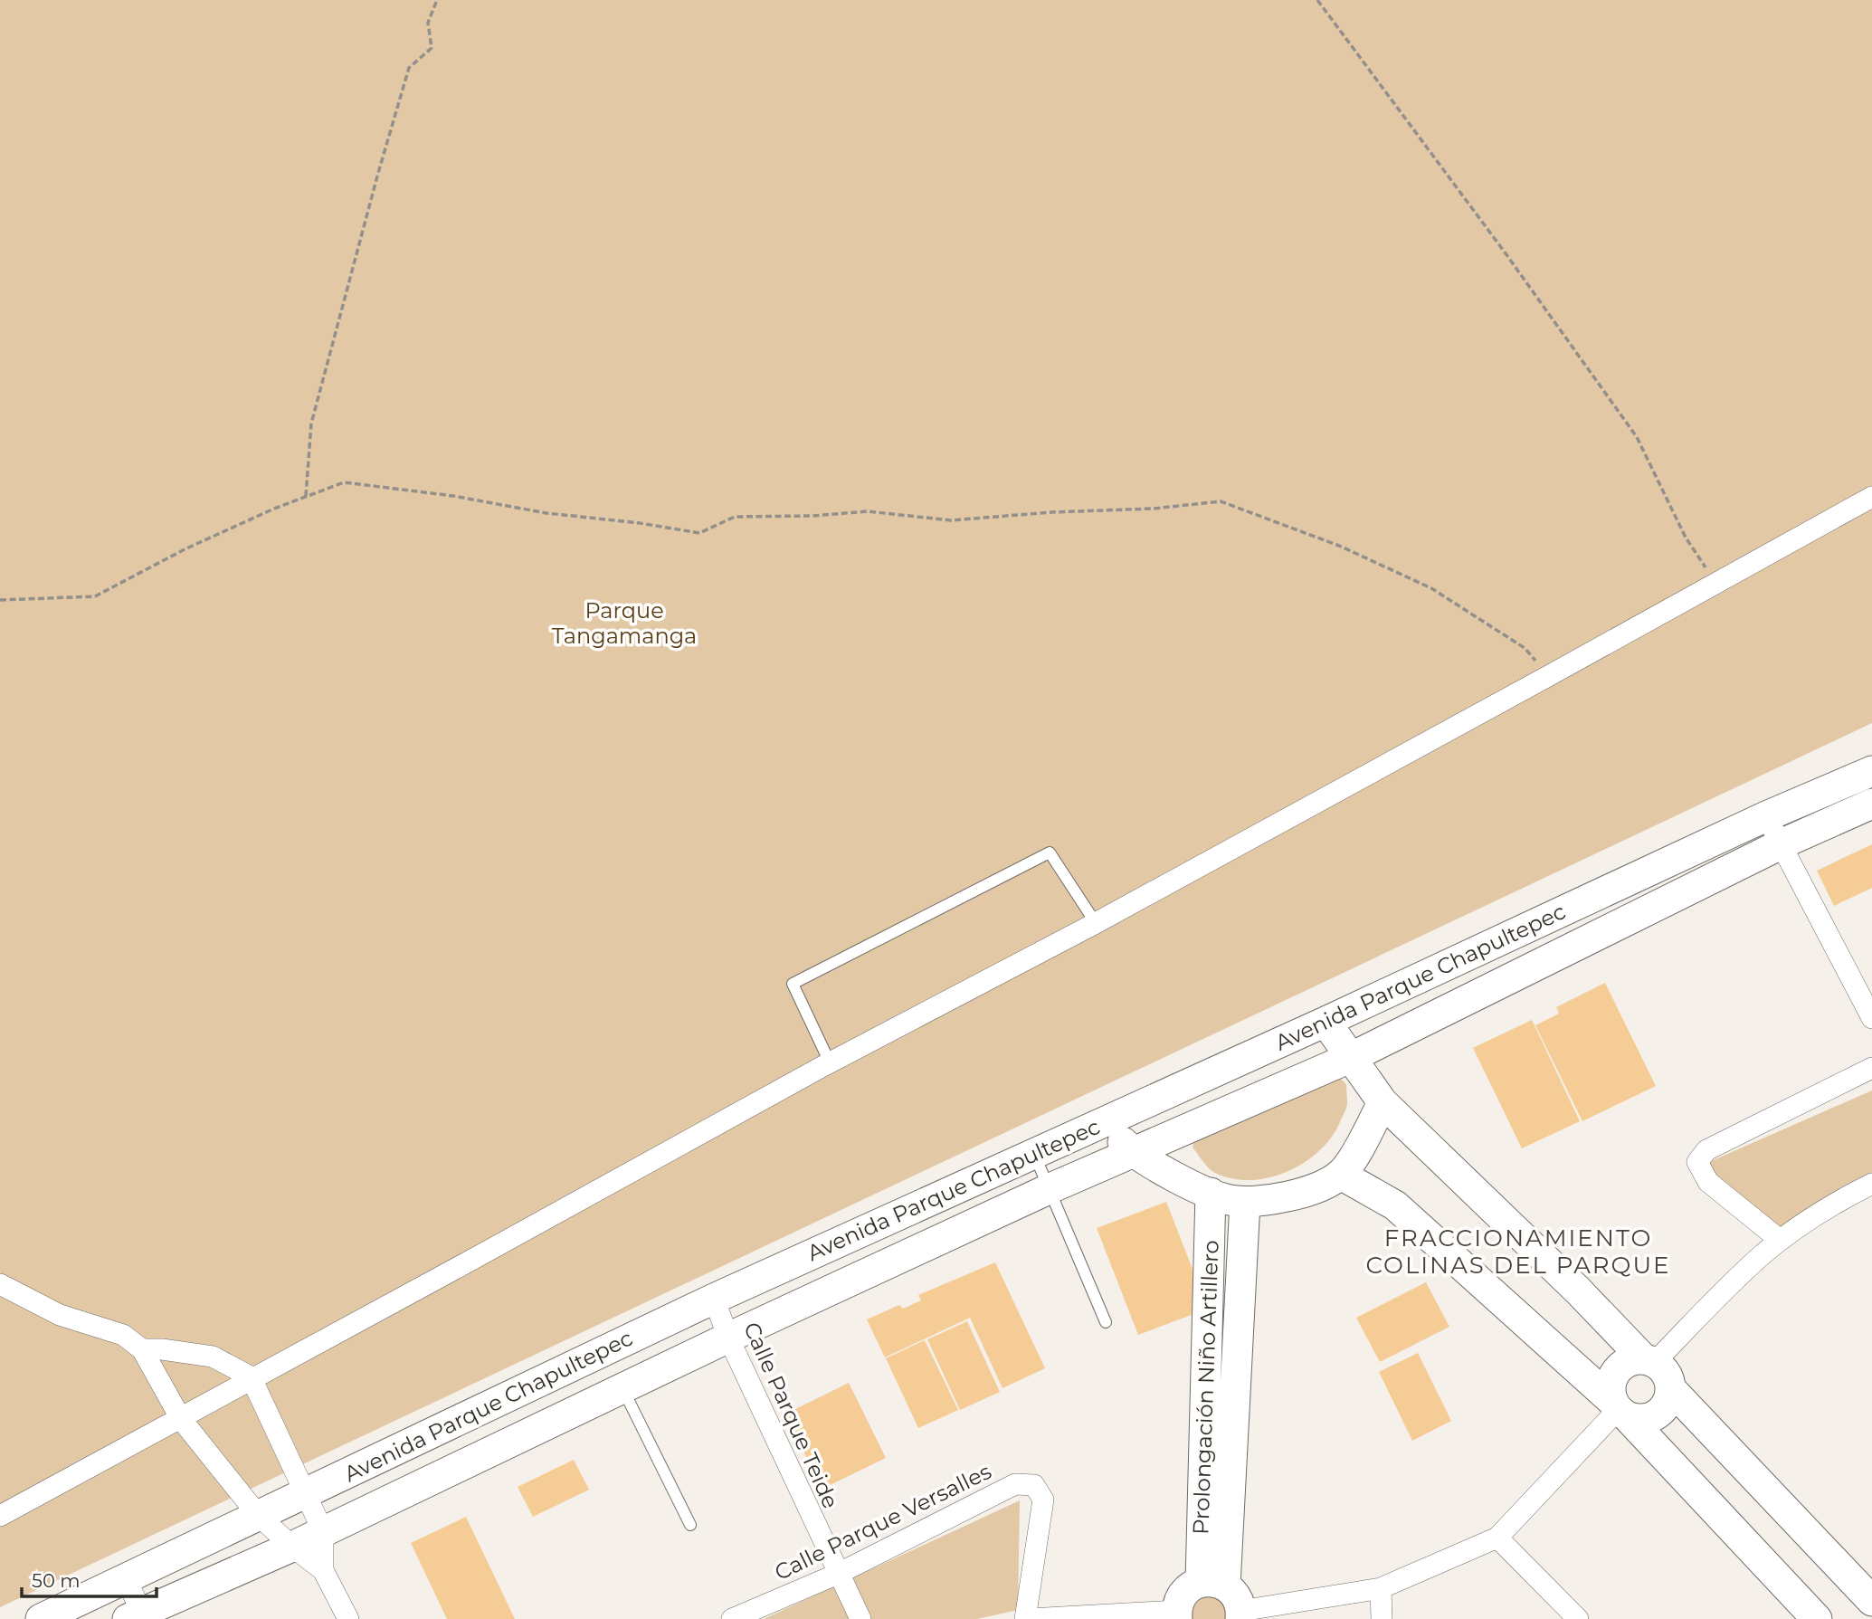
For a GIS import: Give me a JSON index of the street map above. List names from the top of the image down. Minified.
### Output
{"streets":{"main road":["Avenida Parque Chapultepec","Prolongación Niño Artillero"],"street":["Calle Parque Teide","Calle Parque Versalles"]},"crossings":[["Avenida Parque Chapultepec","Calle Parque Teide"],["Calle Parque Teide","Calle Parque Versalles"]],"districts":["FRACCIONAMIENTO COLINAS DEL PARQUE"],"parks":["Parque Tangamanga"],"scale_bar":"50 m"}
